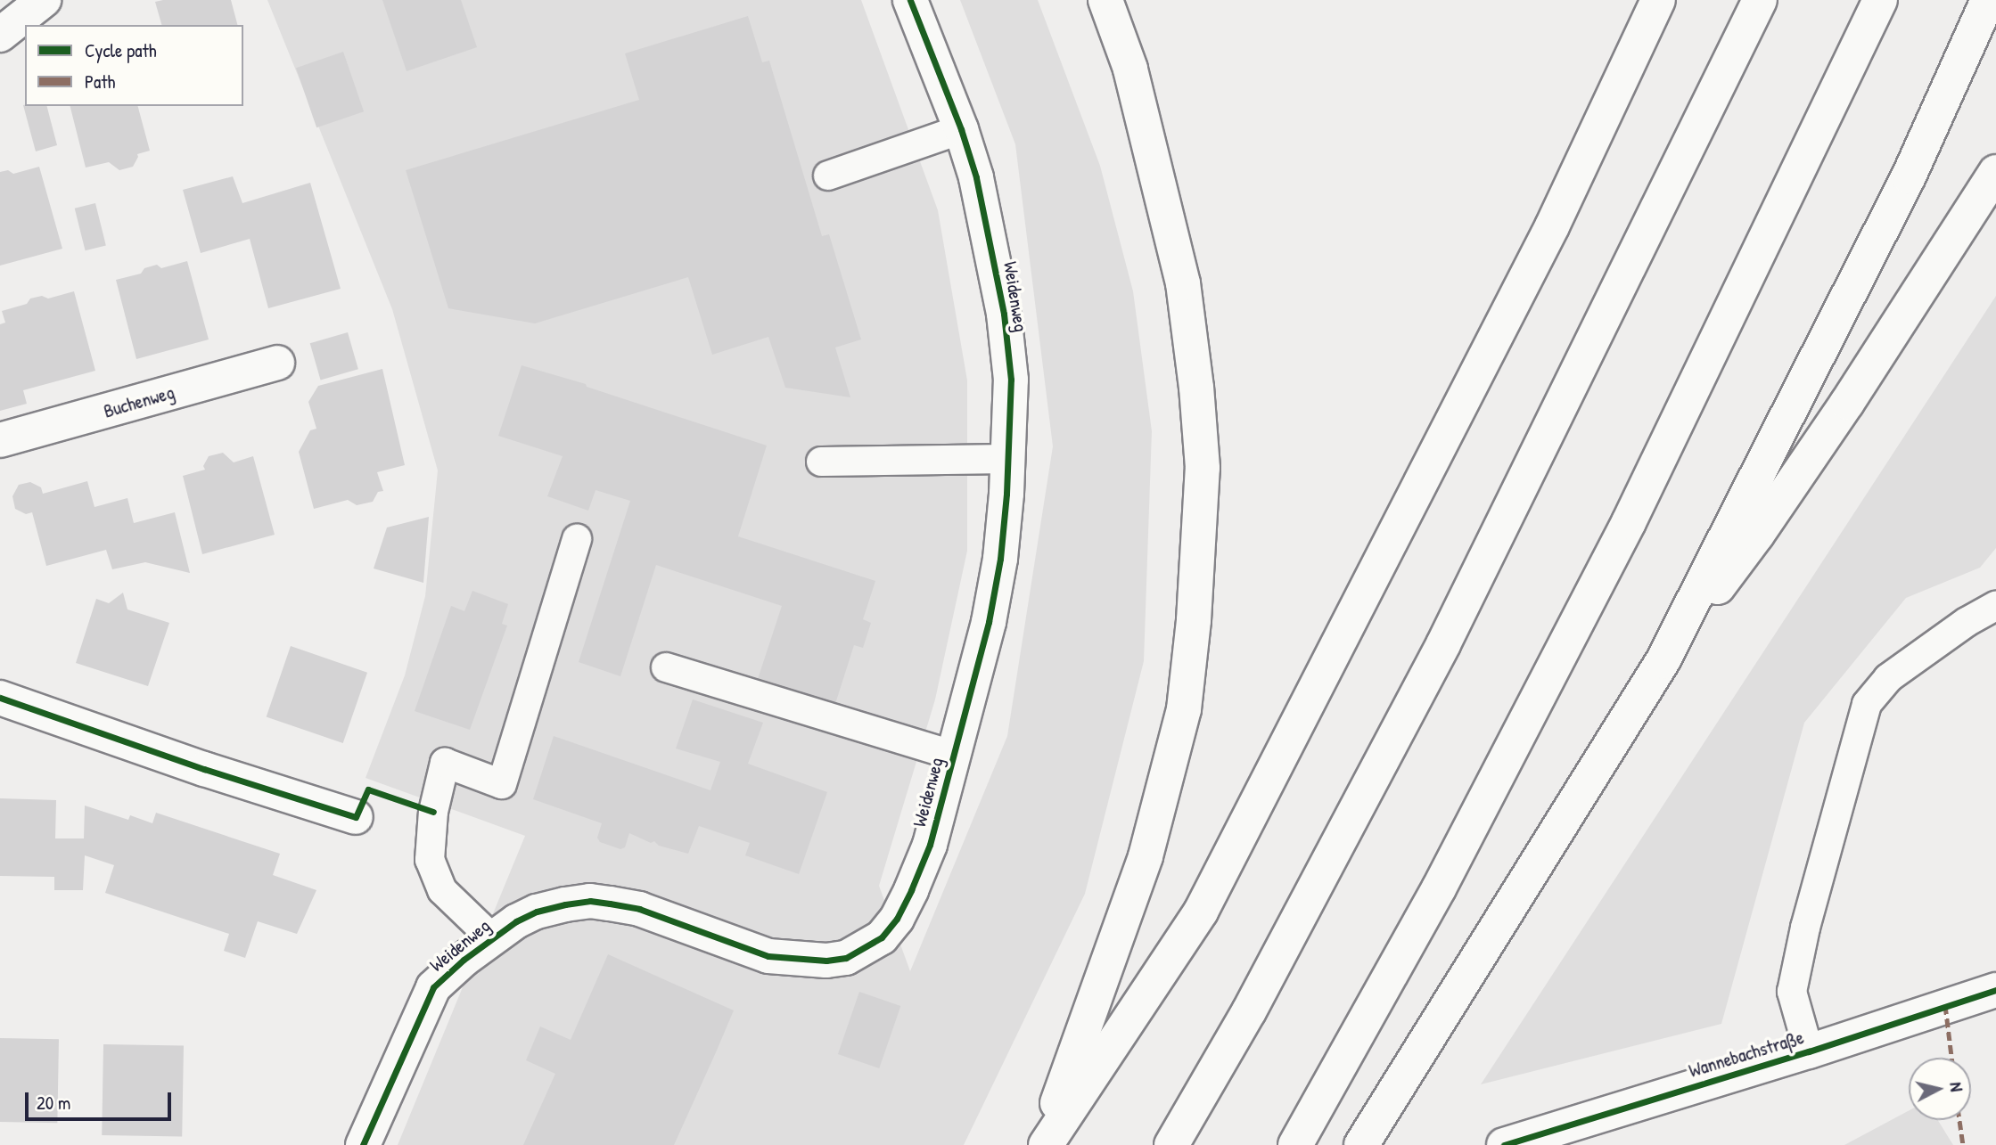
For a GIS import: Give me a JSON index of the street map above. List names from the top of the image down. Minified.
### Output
{"streets":{"main road":["Weidenweg","Buchenweg","Wannebachstraße"]},"legend":["Cycle path","Path"],"scale_bar":"20 m","north":"right"}
